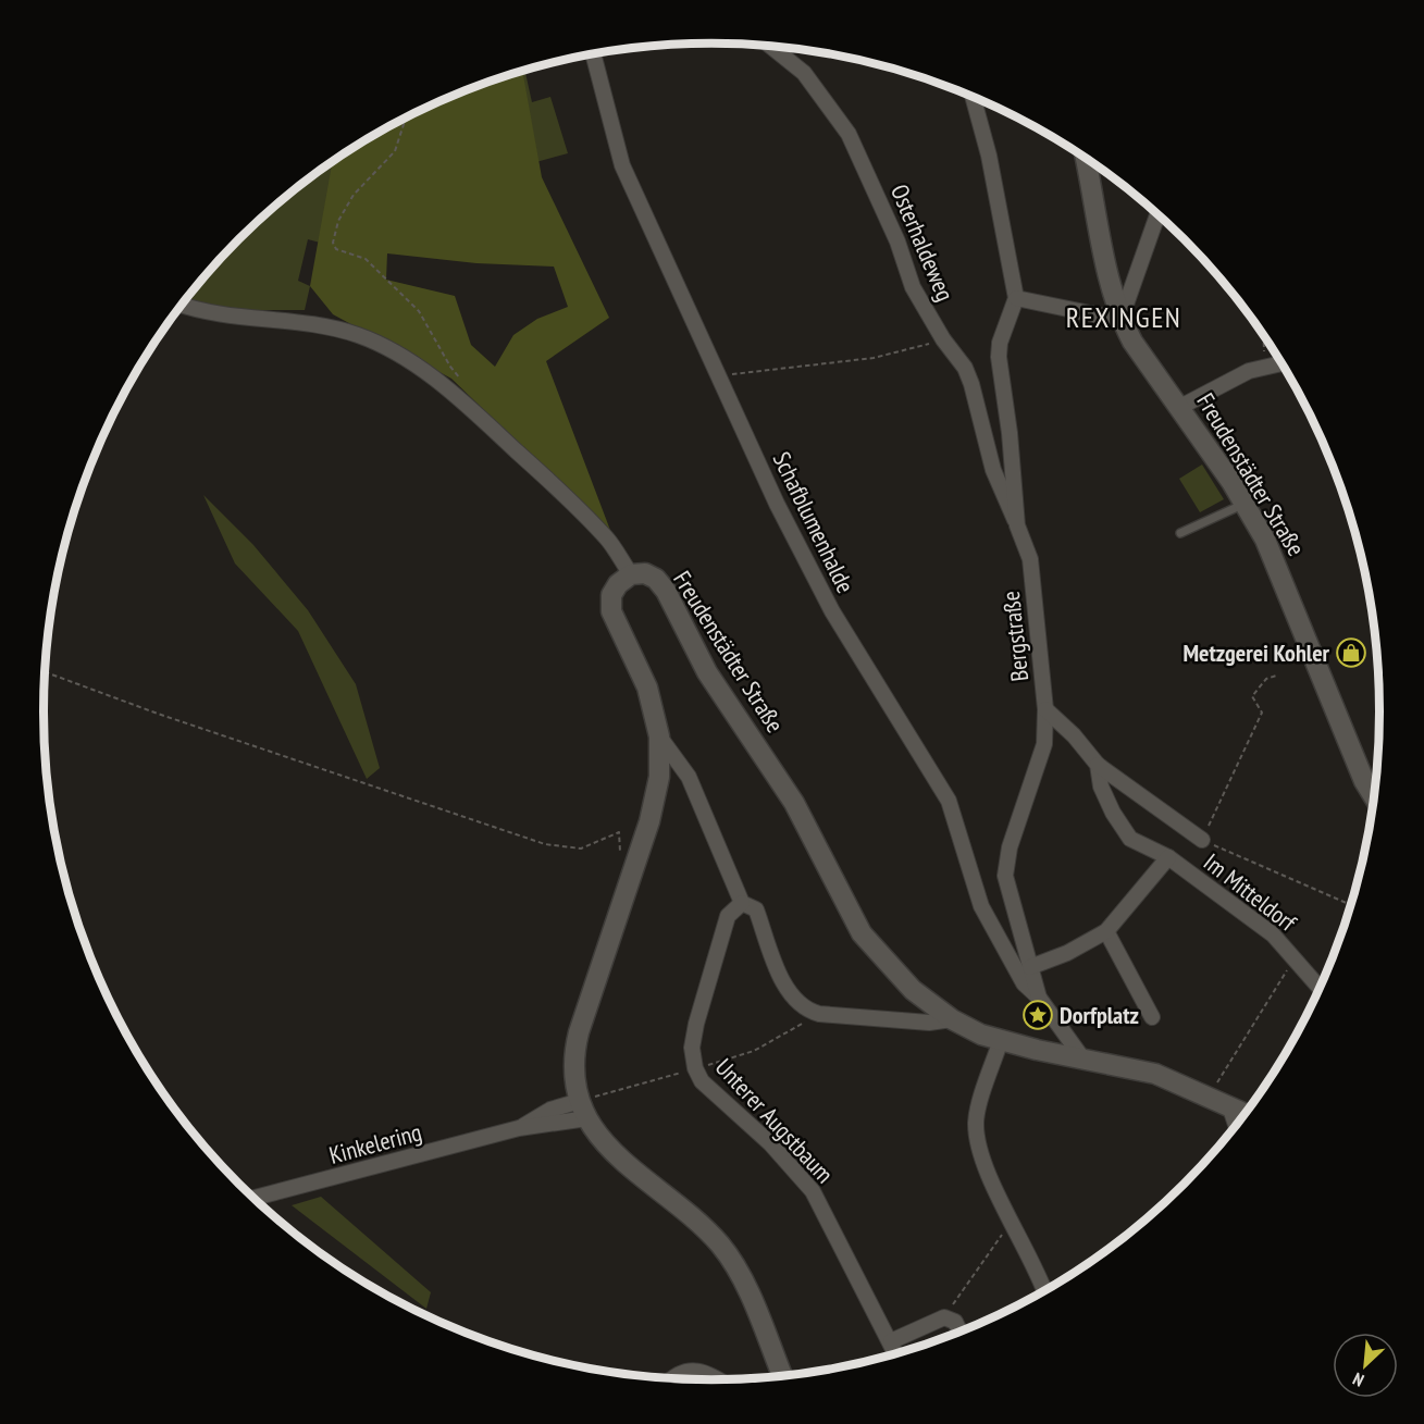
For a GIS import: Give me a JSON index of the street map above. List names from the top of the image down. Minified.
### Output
{"streets":{"street":["Osterhaldeweg","Freudenstädter Straße","Schafblumenhalde","Bergstraße","Im Mitteldorf","Unterer Augstbaum","Kinkelering"]},"crossings":[["Osterhaldeweg","Bergstraße"],["Freudenstädter Straße","Bergstraße"],["Schafblumenhalde","Bergstraße"],["Bergstraße","Im Mitteldorf"]],"districts":["REXINGEN"],"places":{"shop":["Metzgerei Kohler"],"place":["Dorfplatz"]},"north":"bottom left"}
